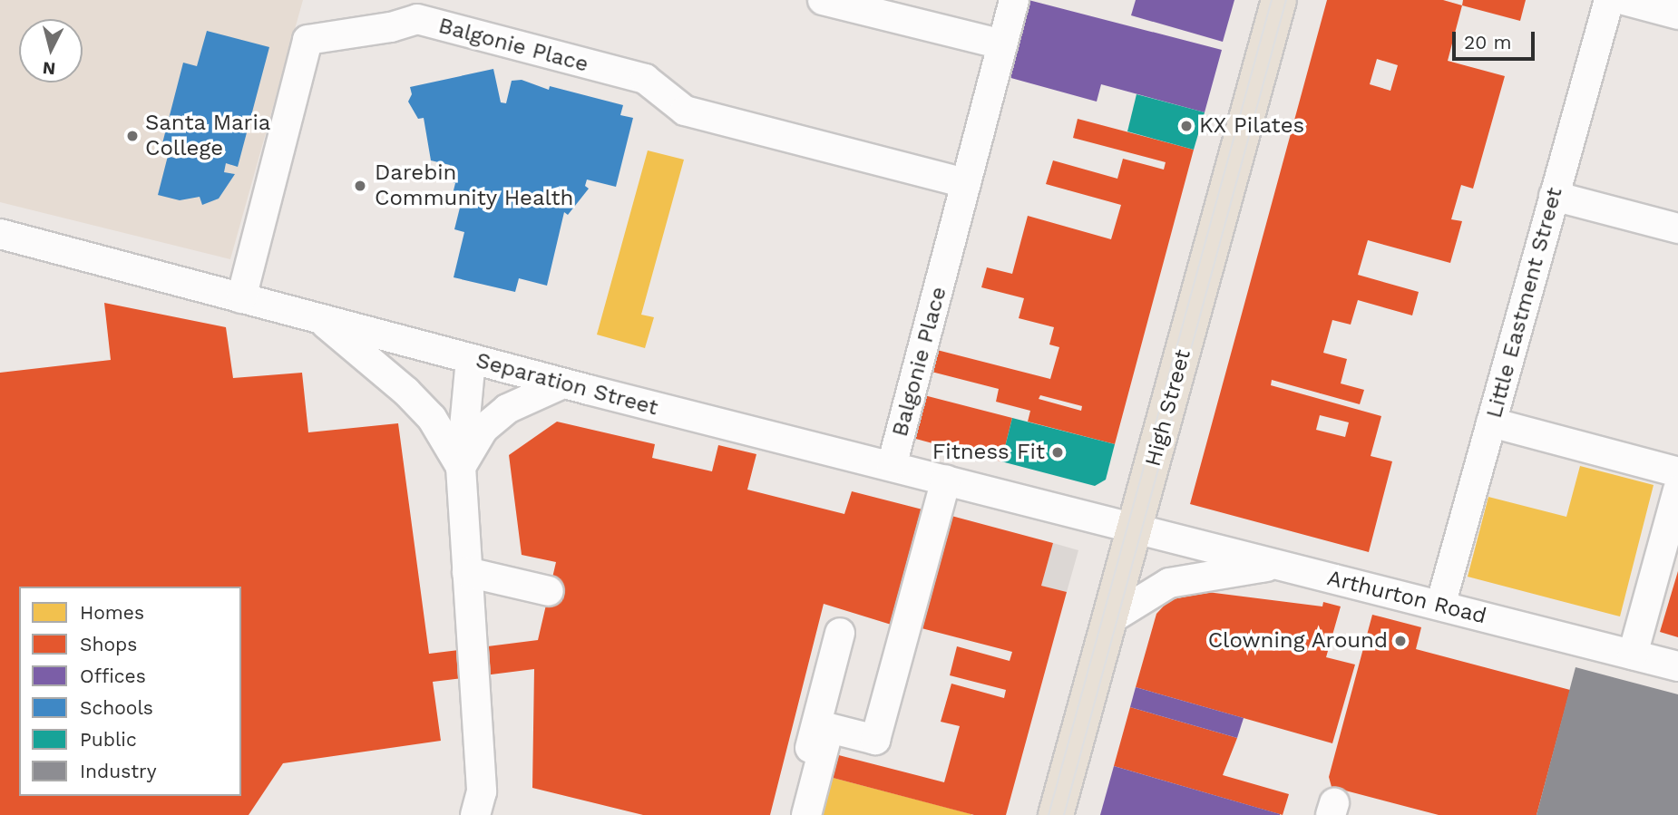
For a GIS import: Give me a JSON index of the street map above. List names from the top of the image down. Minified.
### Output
{"streets":{"main road":["High Street"],"street":["Balgonie Place","Little Eastment Street","Separation Street","Arthurton Road"]},"crossings":[["Balgonie Place","Separation Street"],["Little Eastment Street","Arthurton Road"],["Separation Street","High Street"],["Separation Street","Arthurton Road"],["High Street","Arthurton Road"]],"places":["KX Pilates","Santa Maria College","Darebin Community Health","Fitness Fit","Clowning Around"],"legend":["Homes","Shops","Offices","Schools","Public","Industry"],"scale_bar":"20 m","north":"bottom"}
